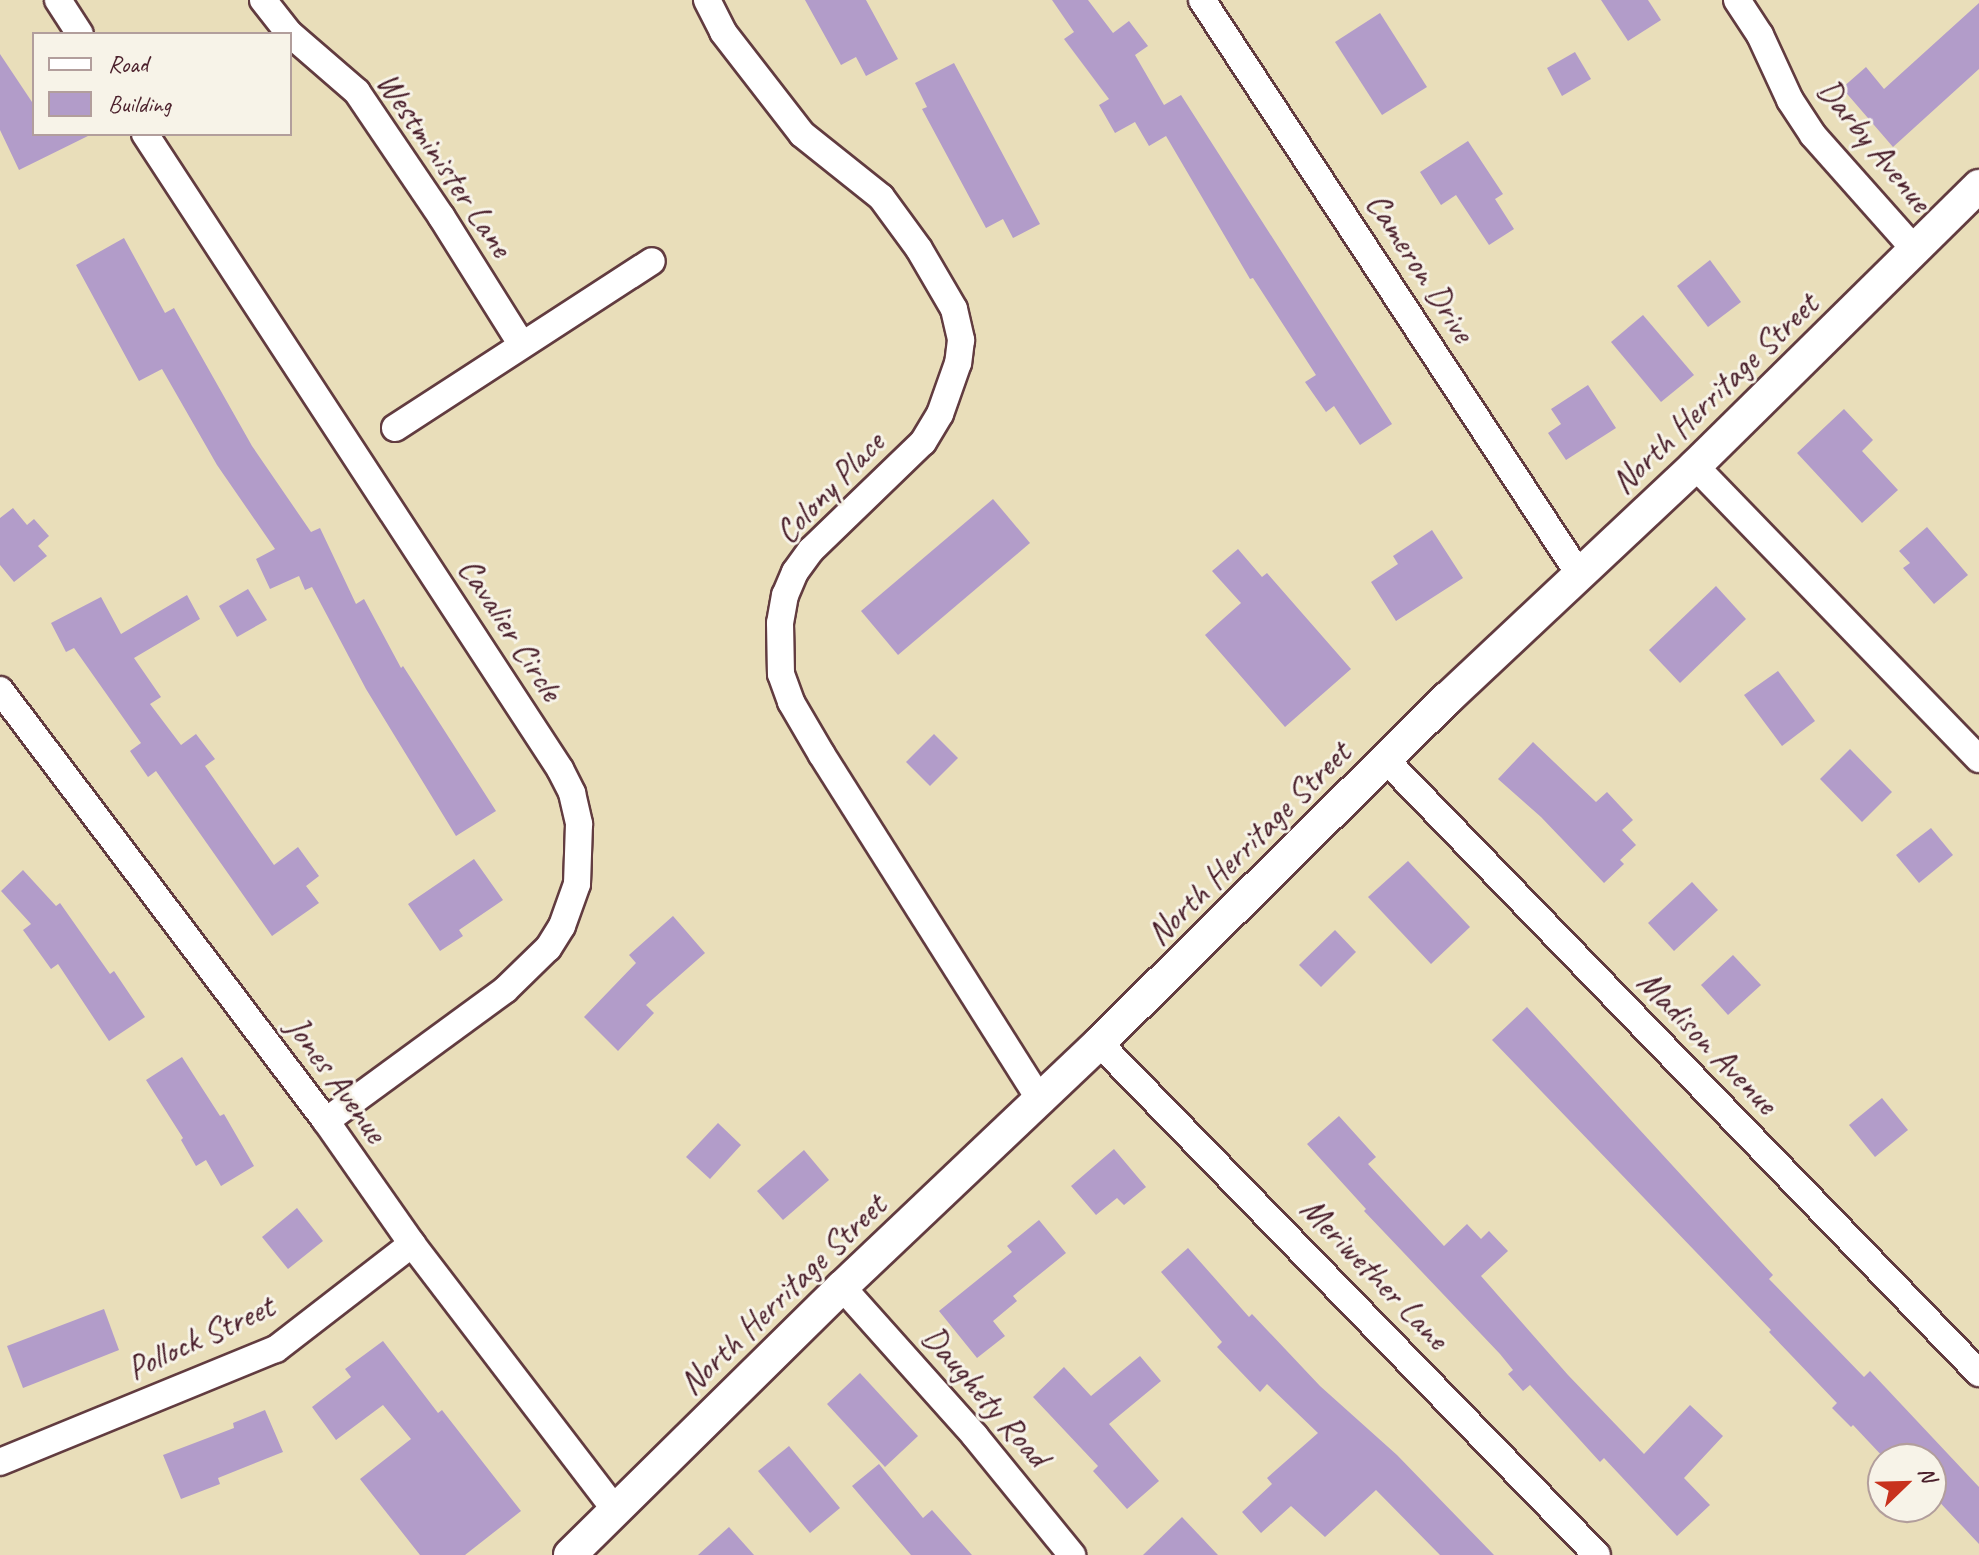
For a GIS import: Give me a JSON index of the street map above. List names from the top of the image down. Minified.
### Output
{"streets":{"street":["Darby Avenue","Westminister Lane","Cameron Drive","North Herritage Street","Colony Place","Cavalier Circle","Madison Avenue","Jones Avenue","Meriwether Lane","Pollock Street","Daughety Road"]},"crossings":[["Darby Avenue","North Herritage Street"],["Cameron Drive","North Herritage Street"],["North Herritage Street","Colony Place"],["North Herritage Street","Madison Avenue"],["North Herritage Street","Jones Avenue"],["North Herritage Street","Meriwether Lane"],["North Herritage Street","Daughety Road"],["Cavalier Circle","Jones Avenue"],["Jones Avenue","Pollock Street"]],"legend":["Road","Building"],"north":"top right"}
